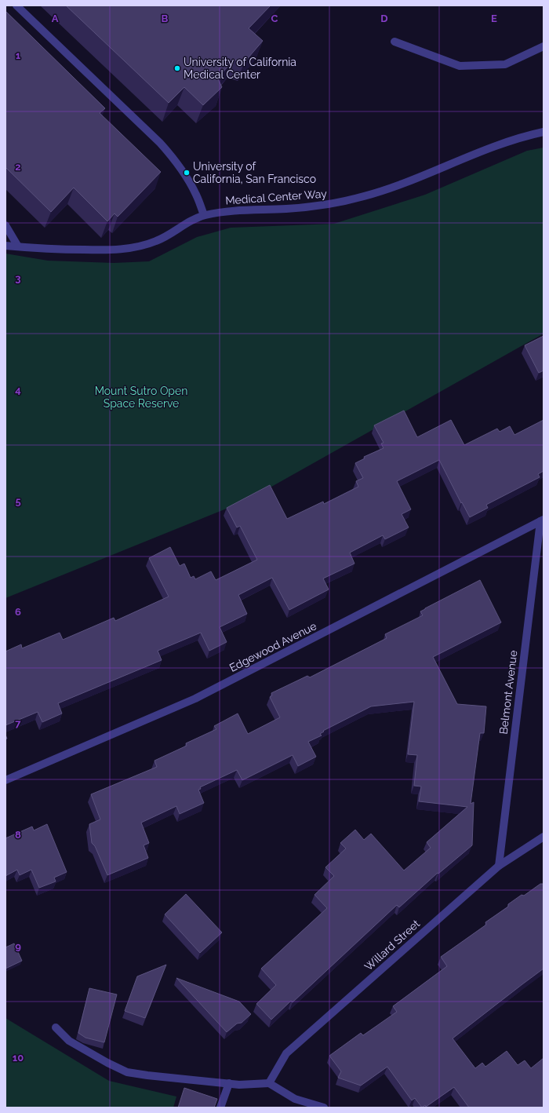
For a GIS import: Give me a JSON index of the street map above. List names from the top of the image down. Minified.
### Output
{"streets":{"street":["Medical Center Way","Edgewood Avenue","Belmont Avenue","Willard Street"]},"crossings":[["Edgewood Avenue","Belmont Avenue"],["Belmont Avenue","Willard Street"]],"parks":["Mount Sutro Open Space Reserve"],"places":["University of California Medical Center","University of California, San Francisco"],"grid":{"columns":["A","B","C","D","E"],"rows":["1","2","3","4","5","6","7","8","9","10"]}}
